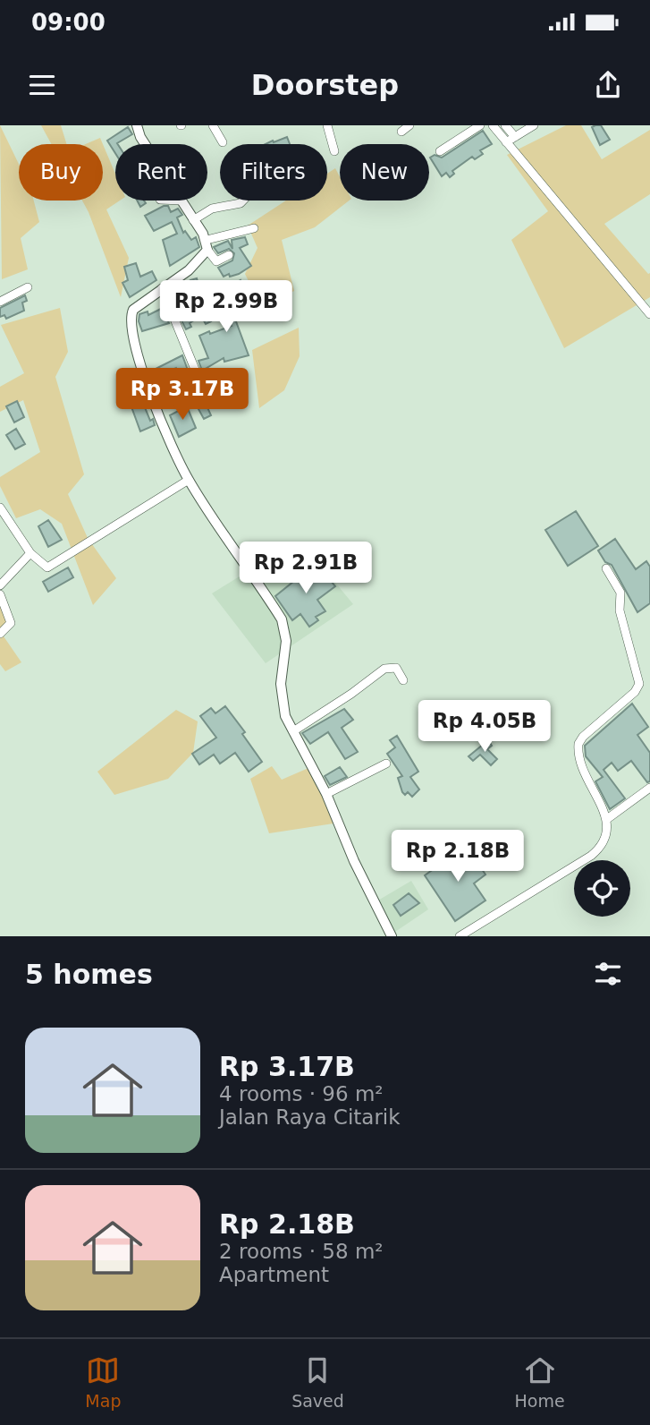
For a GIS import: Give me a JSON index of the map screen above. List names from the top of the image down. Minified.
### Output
{"page":{"status":"09:00","header":"Doorstep","chip":["Buy","Rent","Filters","New"],"price":["Rp 2.99B","Rp 3.17B","Rp 2.91B","Rp 4.05B","Rp 2.18B"],"heading":"5 homes","list":[{"name":"Rp 3.17B","note":"4 rooms · 96 m² · Jalan Raya Citarik"},{"name":"Rp 2.18B","note":"2 rooms · 58 m² · Apartment"}],"tabs":["Map","Saved","Home"]}}
